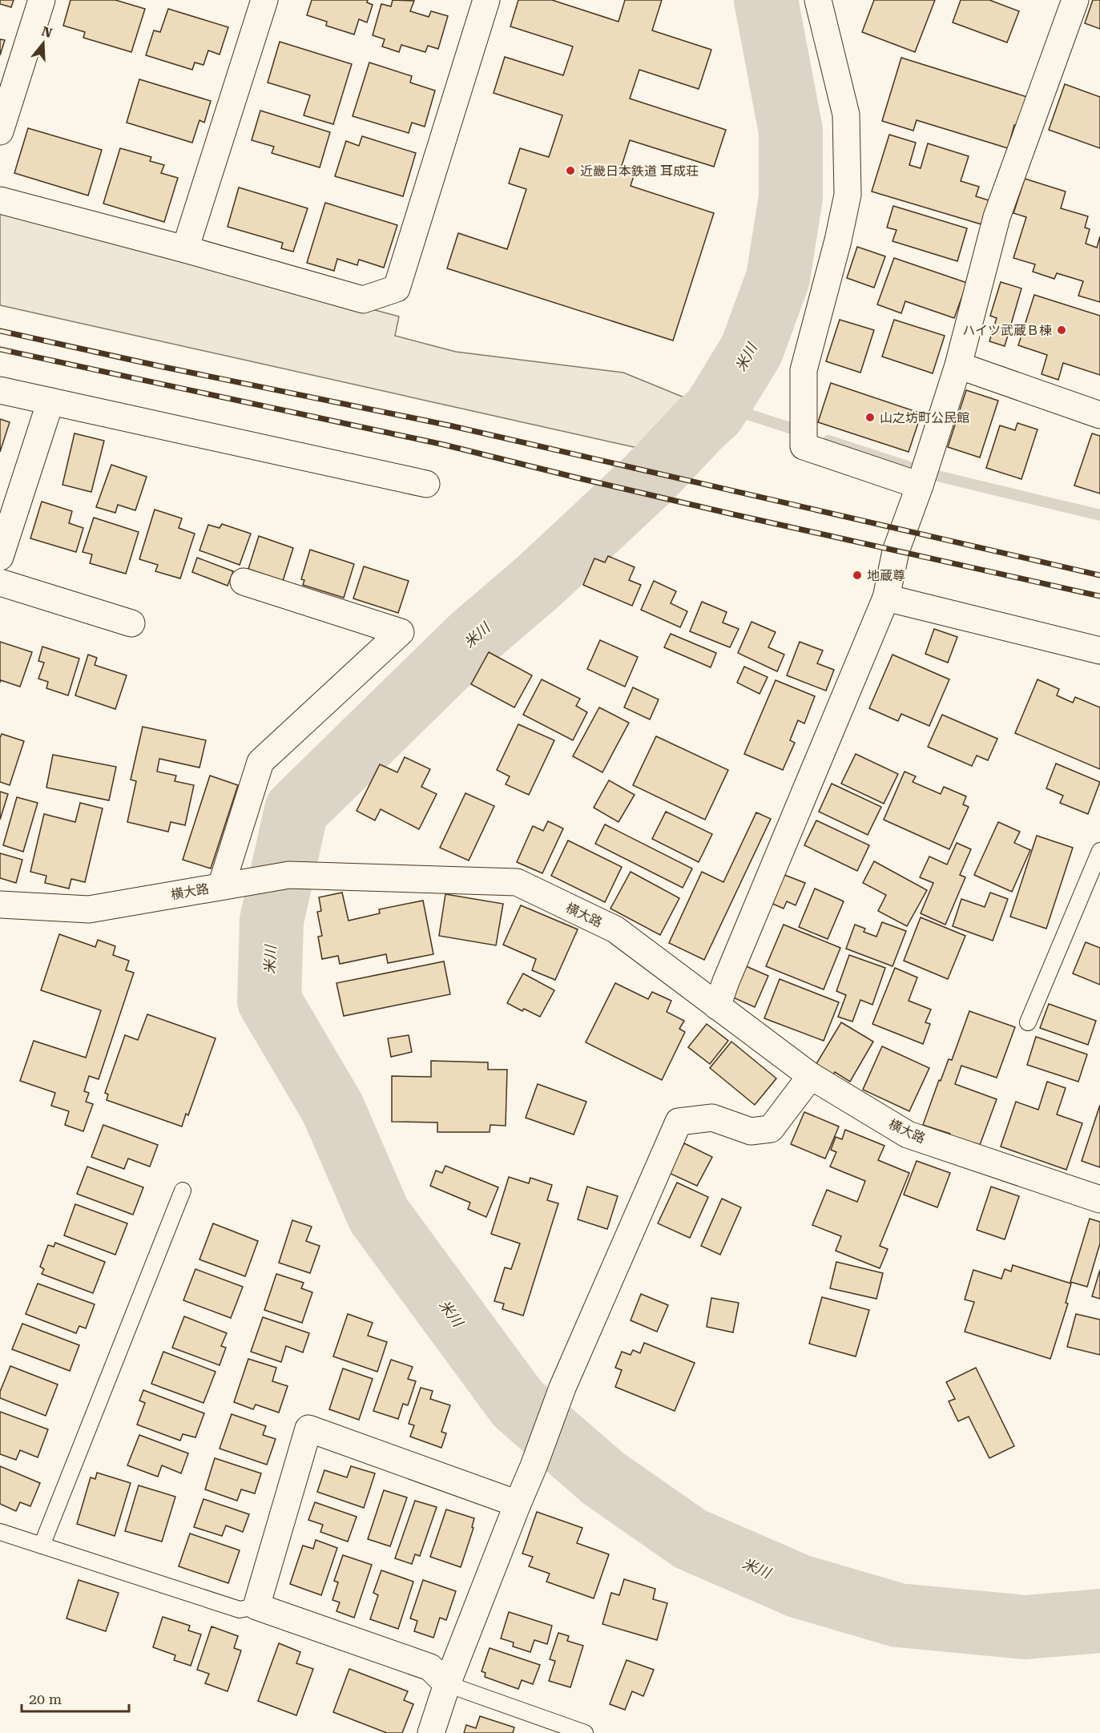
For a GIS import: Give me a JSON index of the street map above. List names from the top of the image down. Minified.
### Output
{"streets":{"street":["横大路"]},"water":["米川"],"places":["近畿日本鉄道 耳成荘","ハイツ武蔵Ｂ棟","山之坊町公民館","地蔵尊"],"scale_bar":"20 m","north":"top"}
